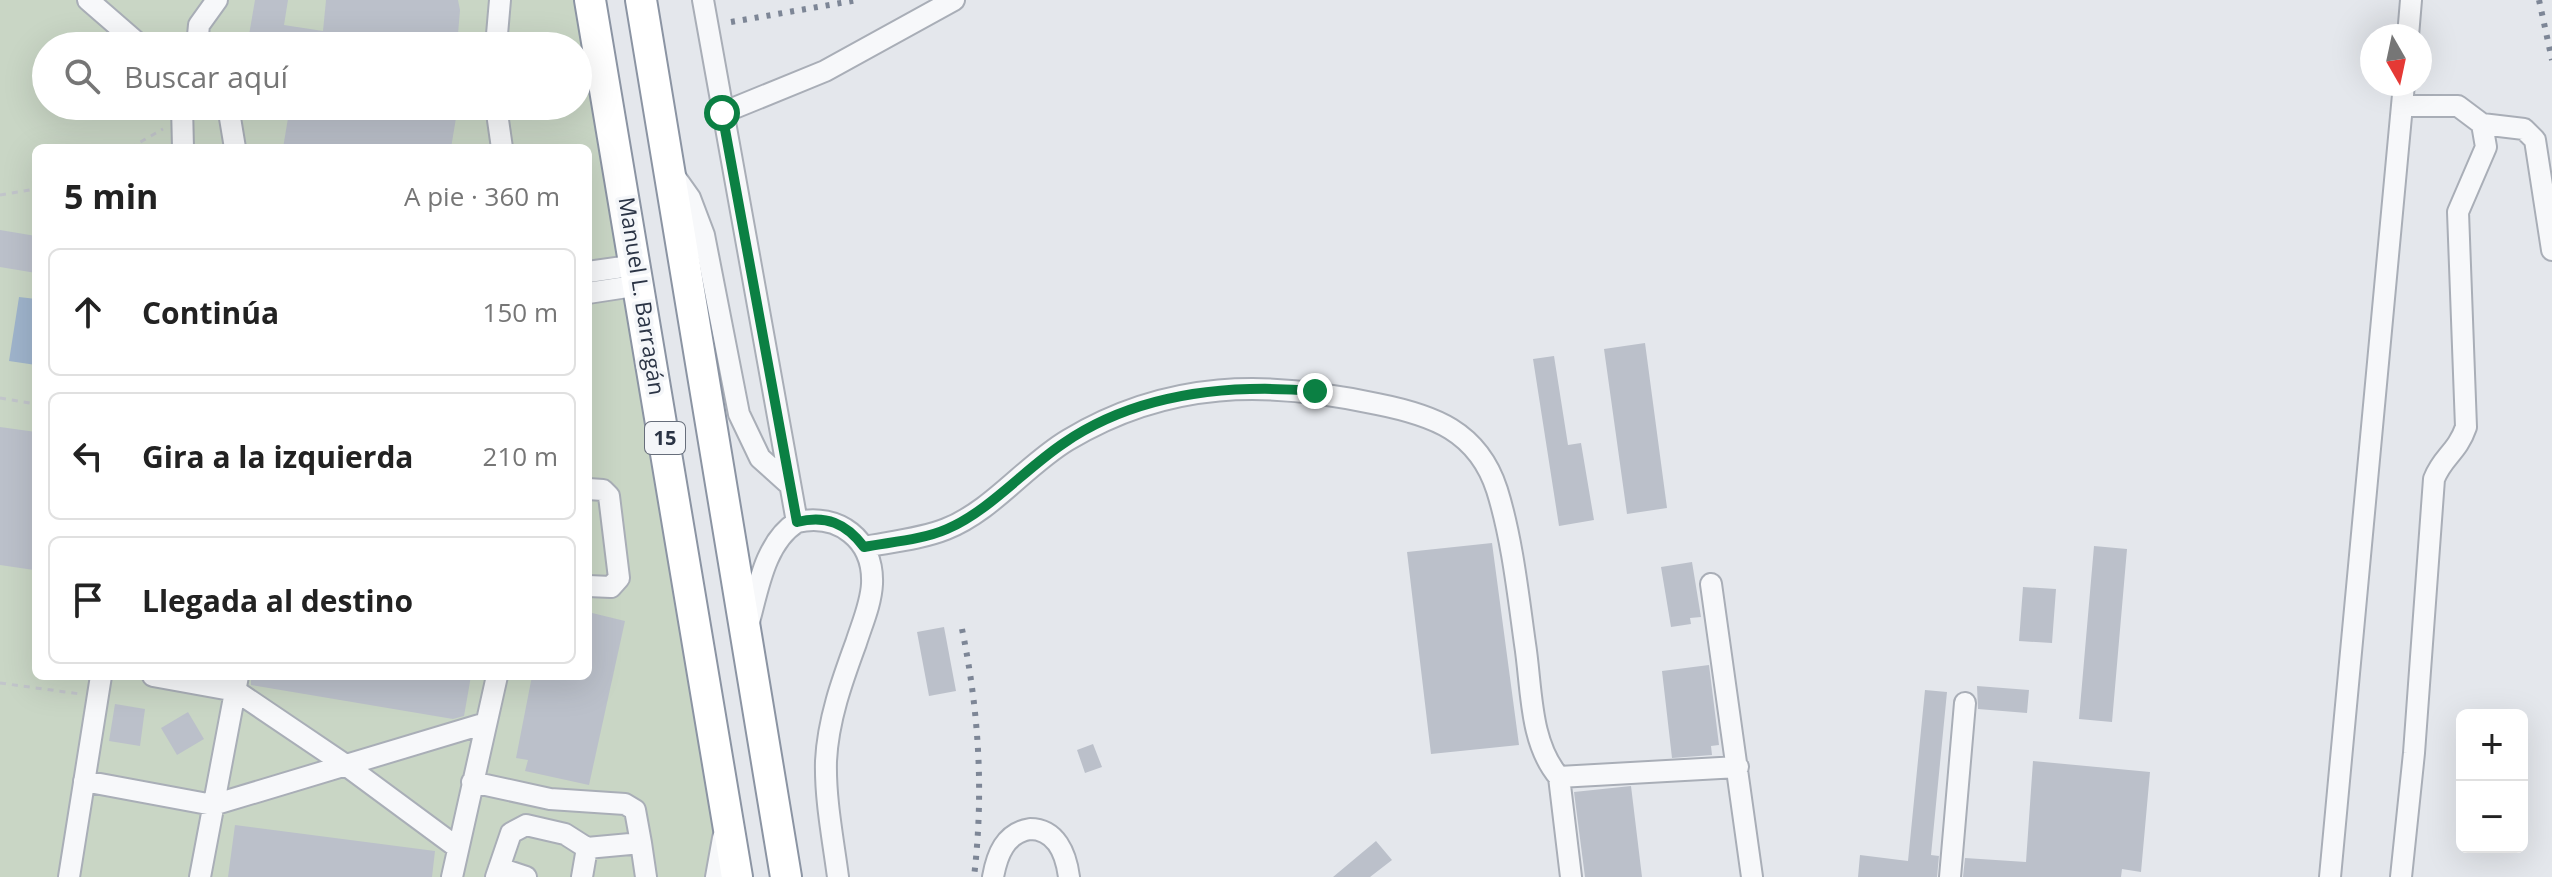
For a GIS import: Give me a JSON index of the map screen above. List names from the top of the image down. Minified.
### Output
{"streets":{"highway":["Manuel L. Barragán","15"]},"north":"bottom","page":{"search":"Buscar aquí","heading":["5 min","A pie · 360 m"],"list":[["Continúa","150 m"],["Gira a la izquierda","210 m"],"Llegada al destino"],"map_buttons":["+","−"]}}
